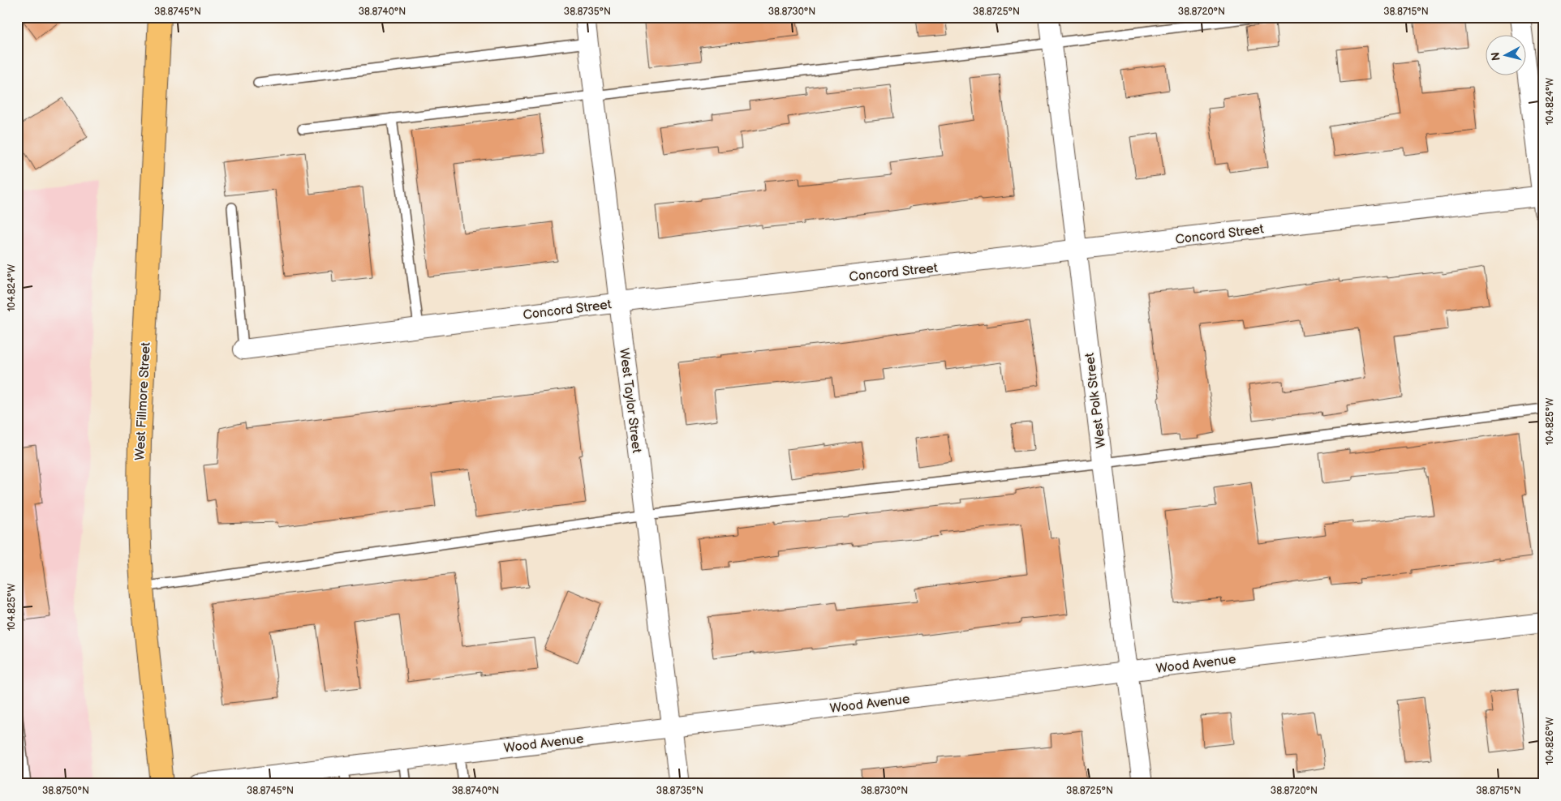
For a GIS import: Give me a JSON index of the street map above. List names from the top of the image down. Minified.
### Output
{"streets":{"main road":["West Fillmore Street"],"street":["Concord Street","West Taylor Street","West Polk Street","Wood Avenue"]},"crossings":[["Concord Street","West Taylor Street"],["Concord Street","West Polk Street"],["West Taylor Street","Wood Avenue"],["West Polk Street","Wood Avenue"]],"north":"left","coordinates":["38.8745°N","38.8740°N","38.8735°N","38.8730°N","38.8725°N","38.8720°N","38.8715°N","104.824°W","104.825°W","104.826°W","38.8750°N"]}
